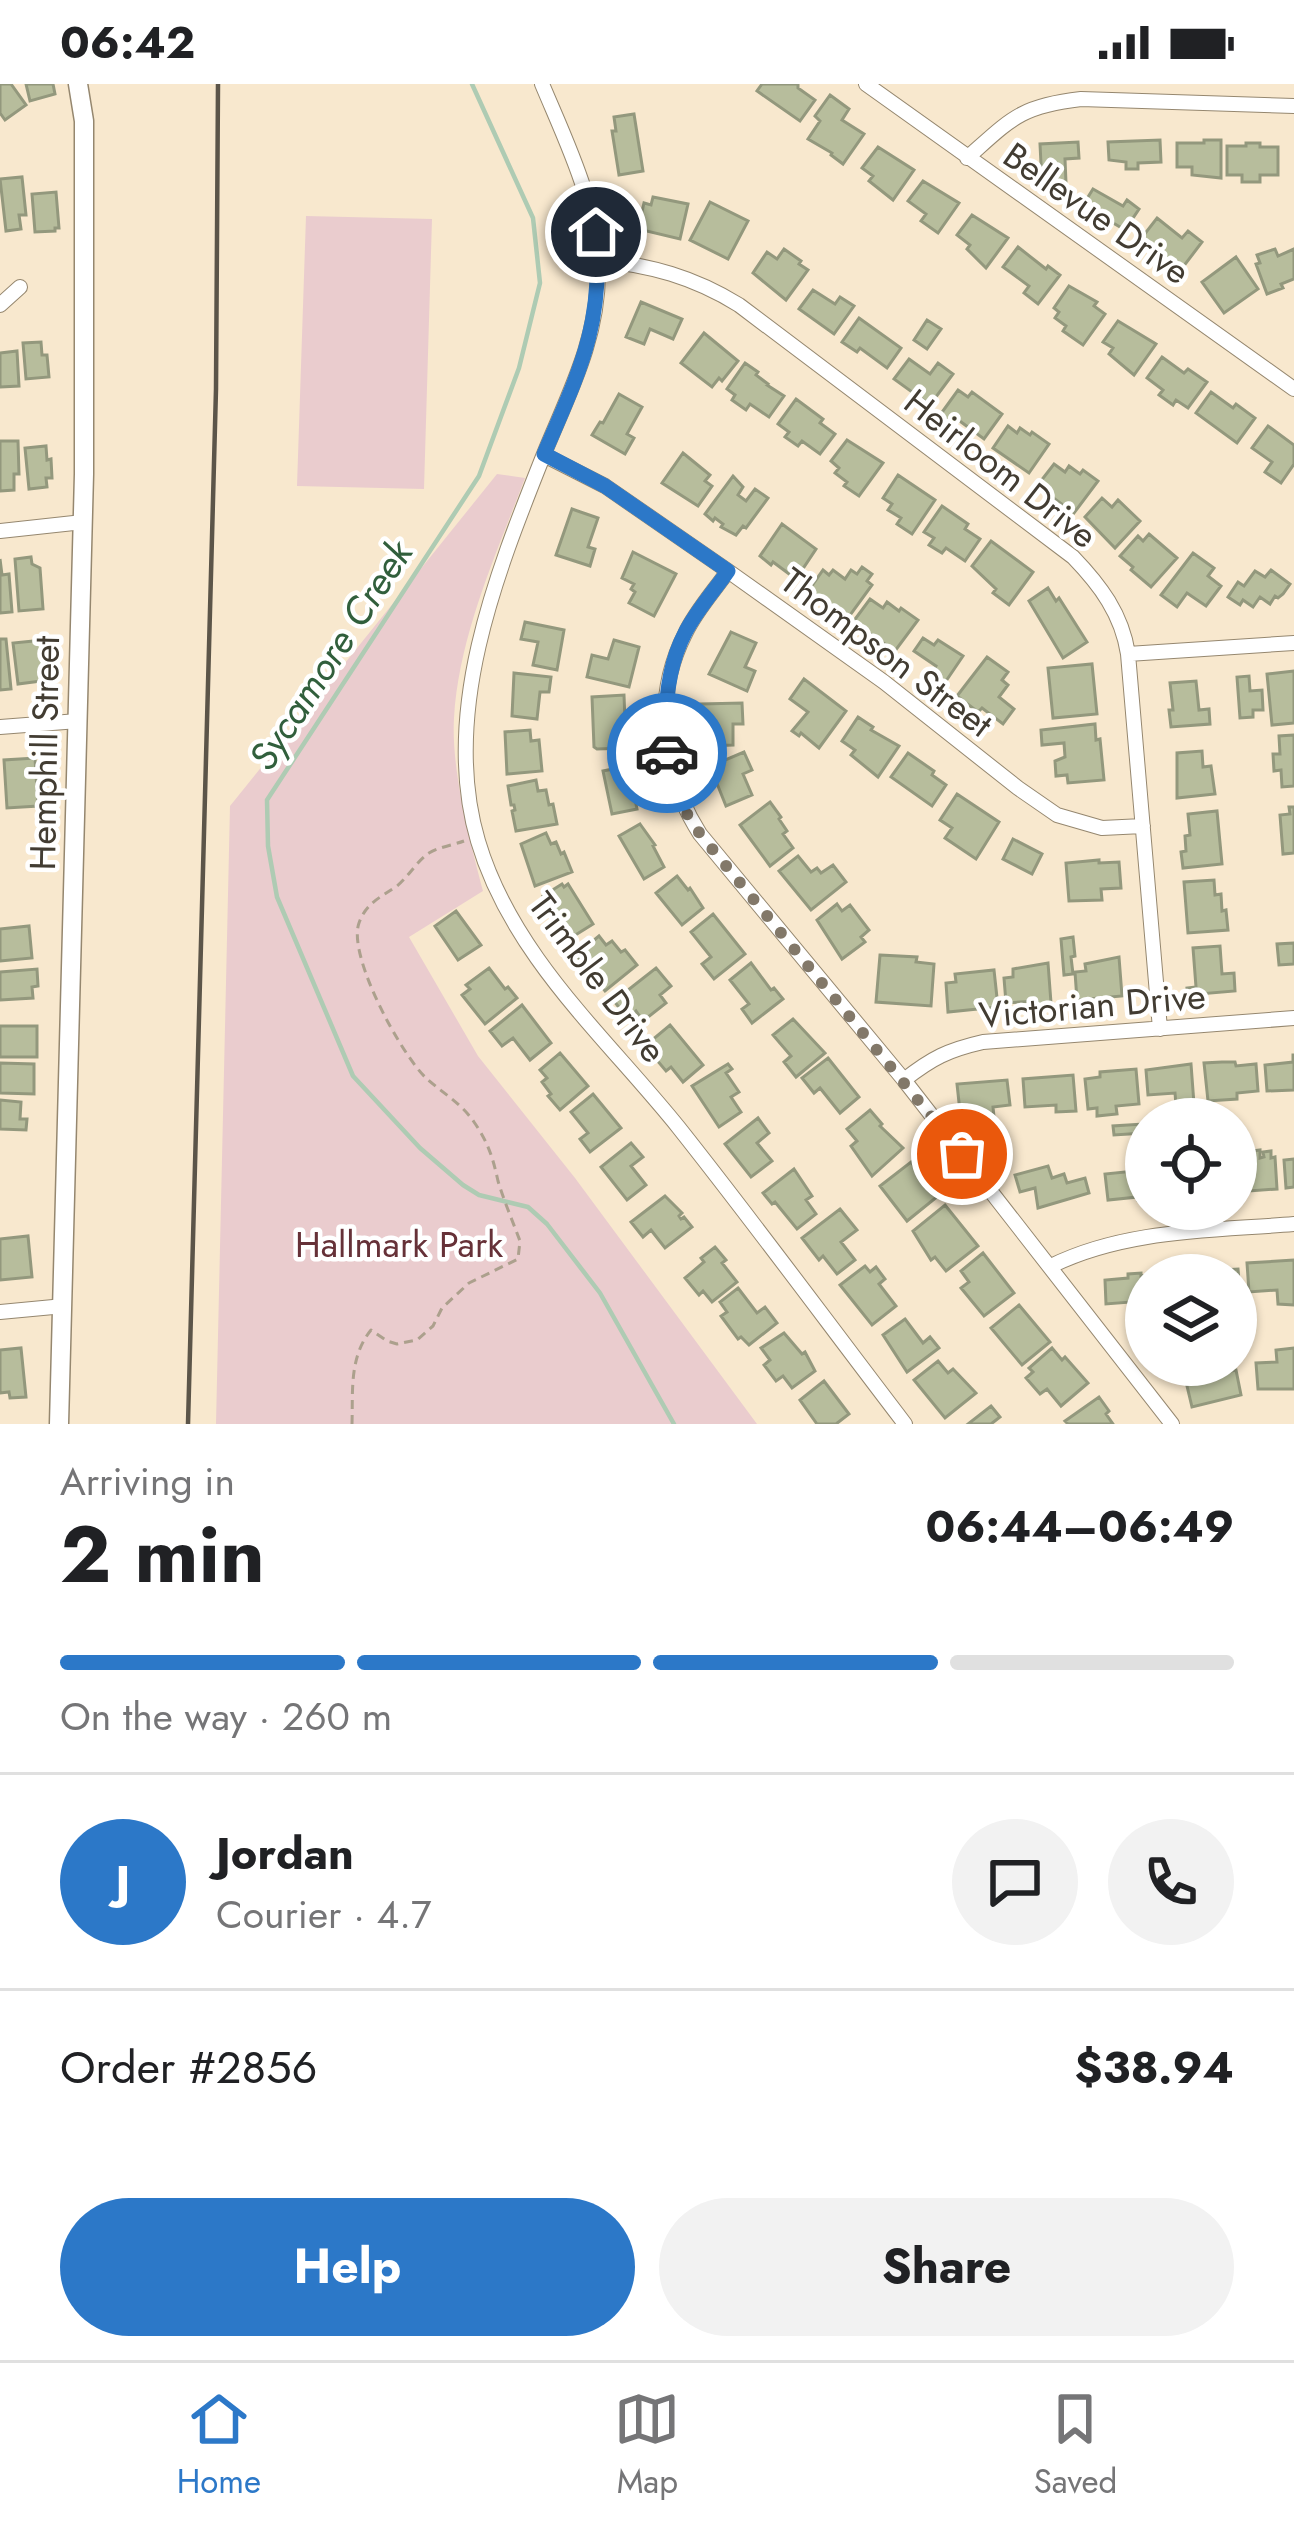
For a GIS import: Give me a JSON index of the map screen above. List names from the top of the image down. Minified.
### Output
{"streets":{"street":["Bellevue Drive","Heirloom Drive","Thompson Street","Hemphill Street","Trimble Drive","Victorian Drive"]},"crossings":[["Heirloom Drive","Thompson Street"],["Heirloom Drive","Trimble Drive"],["Heirloom Drive","Victorian Drive"],["Thompson Street","Trimble Drive"]],"water":["Sycamore Creek"],"parks":["Hallmark Park"],"page":{"status":"06:42","heading":["2 min","Arriving in","06:44–06:49"],"panel":["Jordan","Courier · 4.7","Order #2856","$38.94"],"bar":"On the way · 260 m","round":"J","buttons":["Help","Share"],"tabs":["Home","Map","Saved"]}}
